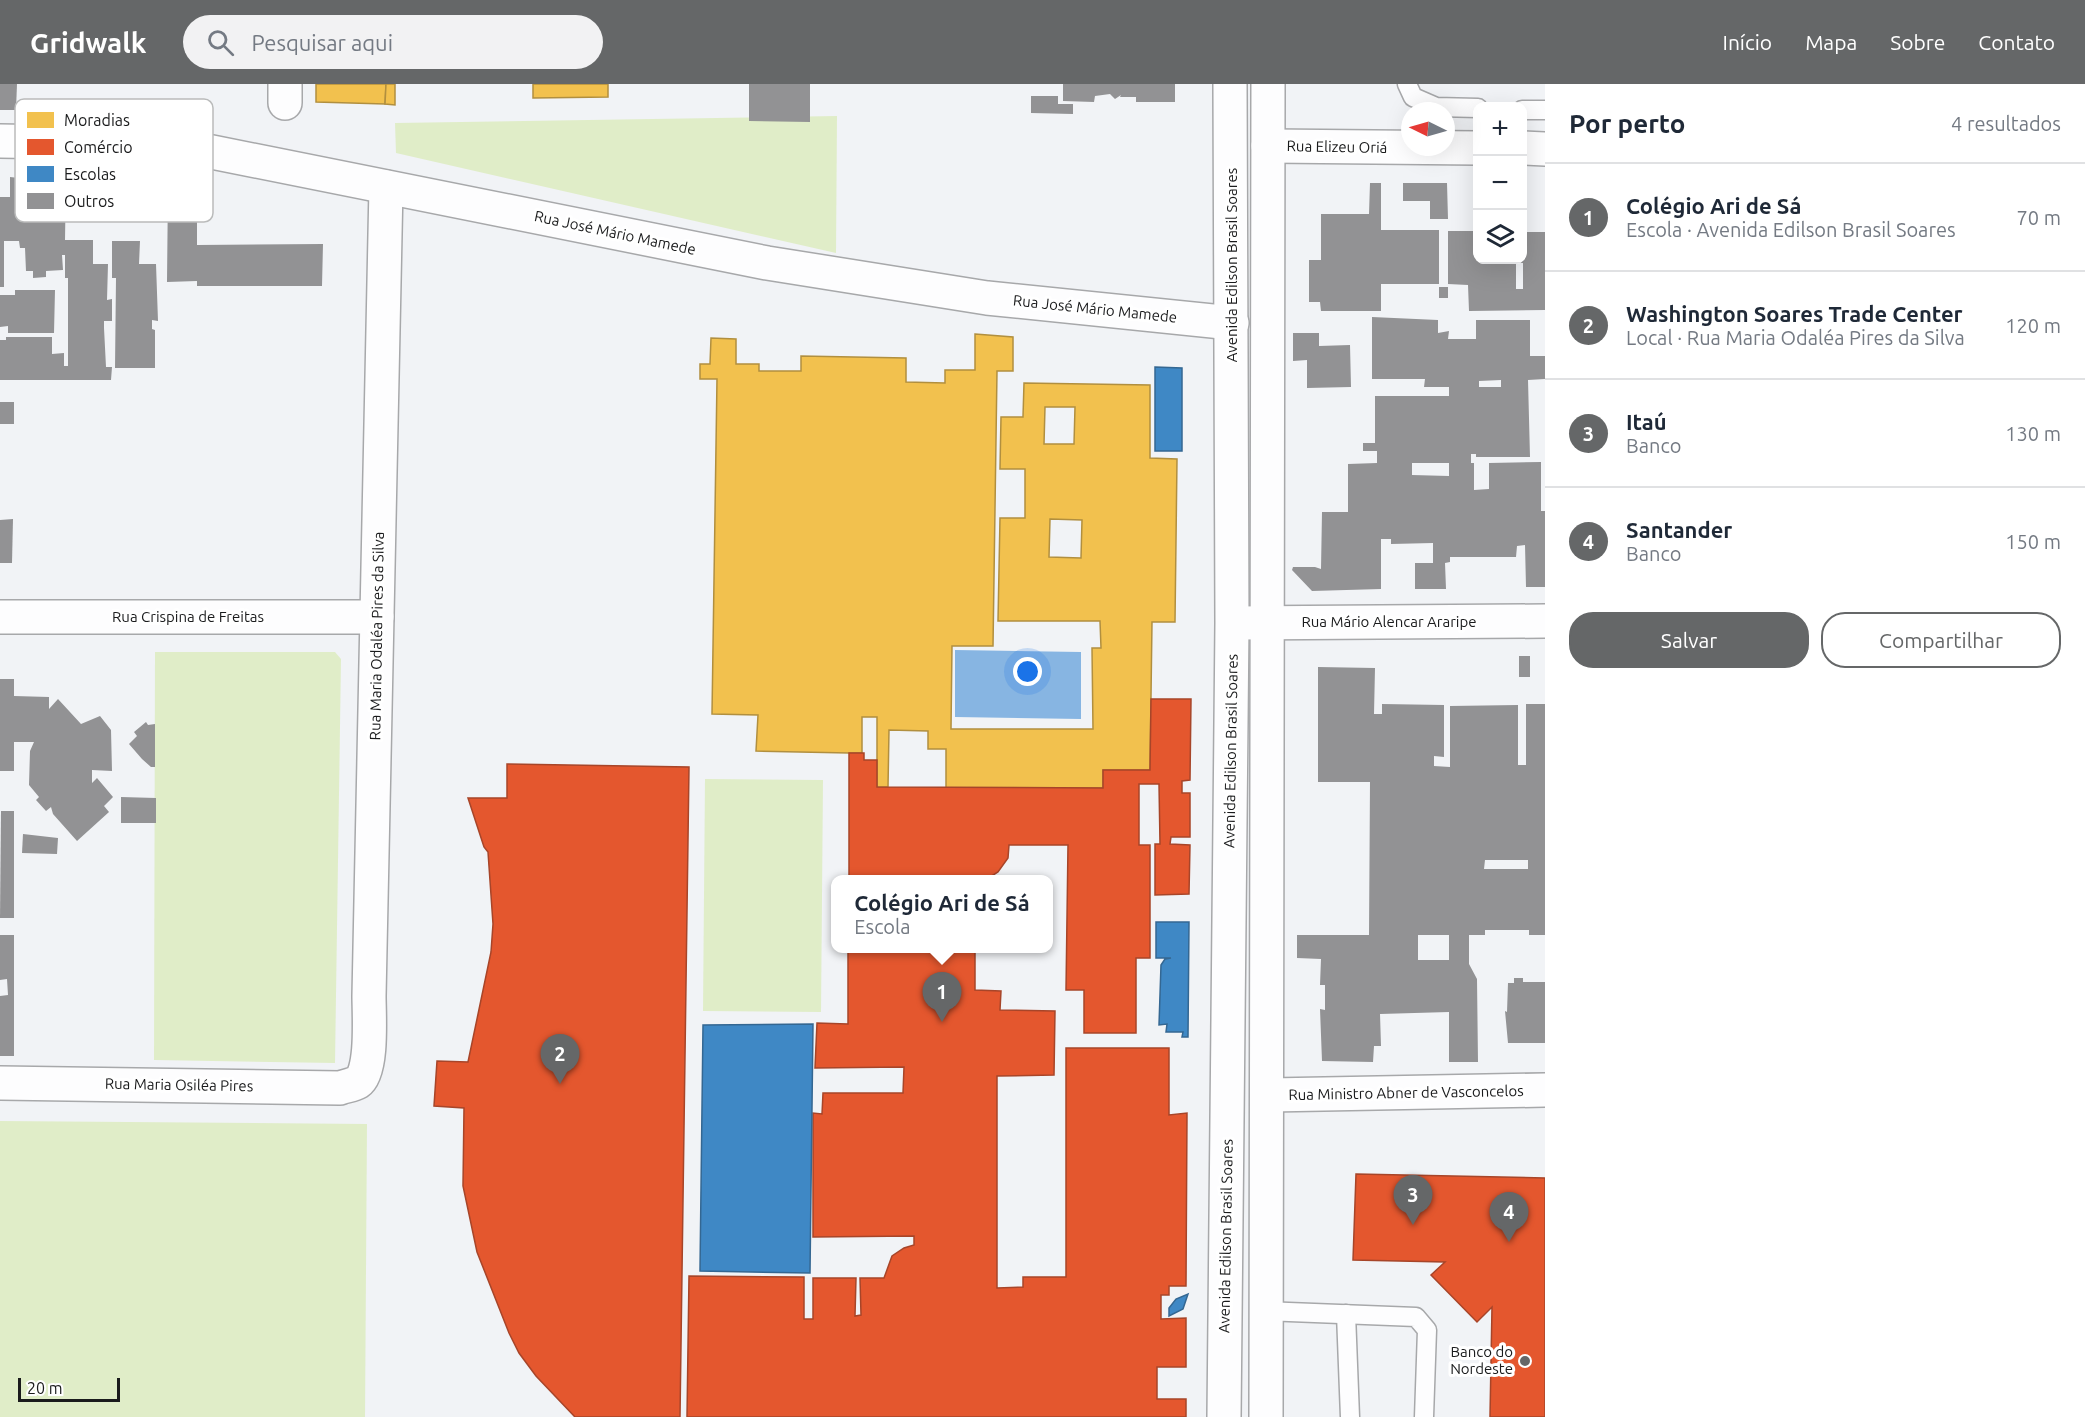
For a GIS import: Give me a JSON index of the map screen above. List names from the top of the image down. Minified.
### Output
{"streets":{"street":["Rua Elizeu Oriá","Rua José Mário Mamede","Avenida Edilson Brasil Soares","Rua Crispina de Freitas","Rua Mário Alencar Araripe","Rua Maria Odaléa Pires da Silva","Rua Maria Osiléa Pires","Rua Ministro Abner de Vasconcelos"]},"crossings":[["Rua José Mário Mamede","Avenida Edilson Brasil Soares"],["Rua José Mário Mamede","Rua Maria Odaléa Pires da Silva"],["Avenida Edilson Brasil Soares","Rua Mário Alencar Araripe"],["Rua Crispina de Freitas","Rua Maria Odaléa Pires da Silva"],["Rua Maria Odaléa Pires da Silva","Rua Maria Osiléa Pires"]],"places":["Banco do Nordeste"],"legend":["Moradias","Comércio","Escolas","Outros"],"scale_bar":"20 m","north":"left","page":{"header":"Gridwalk","search":"Pesquisar aqui","nav":["Início","Mapa","Sobre","Contato"],"heading":["Por perto","4 resultados"],"map_buttons":["+","−"],"list":[{"mark":"1","name":"Colégio Ari de Sá","note":"Escola · Avenida Edilson Brasil Soares","value":"70 m"},{"mark":"2","name":"Washington Soares Trade Center","note":"Local · Rua Maria Odaléa Pires da Silva","value":"120 m"},{"mark":"3","name":"Itaú","note":"Banco","value":"130 m"},{"mark":"4","name":"Santander","note":"Banco","value":"150 m"}],"buttons":["Salvar","Compartilhar"],"popup":["Colégio Ari de Sá","Escola"],"pins":["1","2","3","4"],"scale":"20 m"}}
